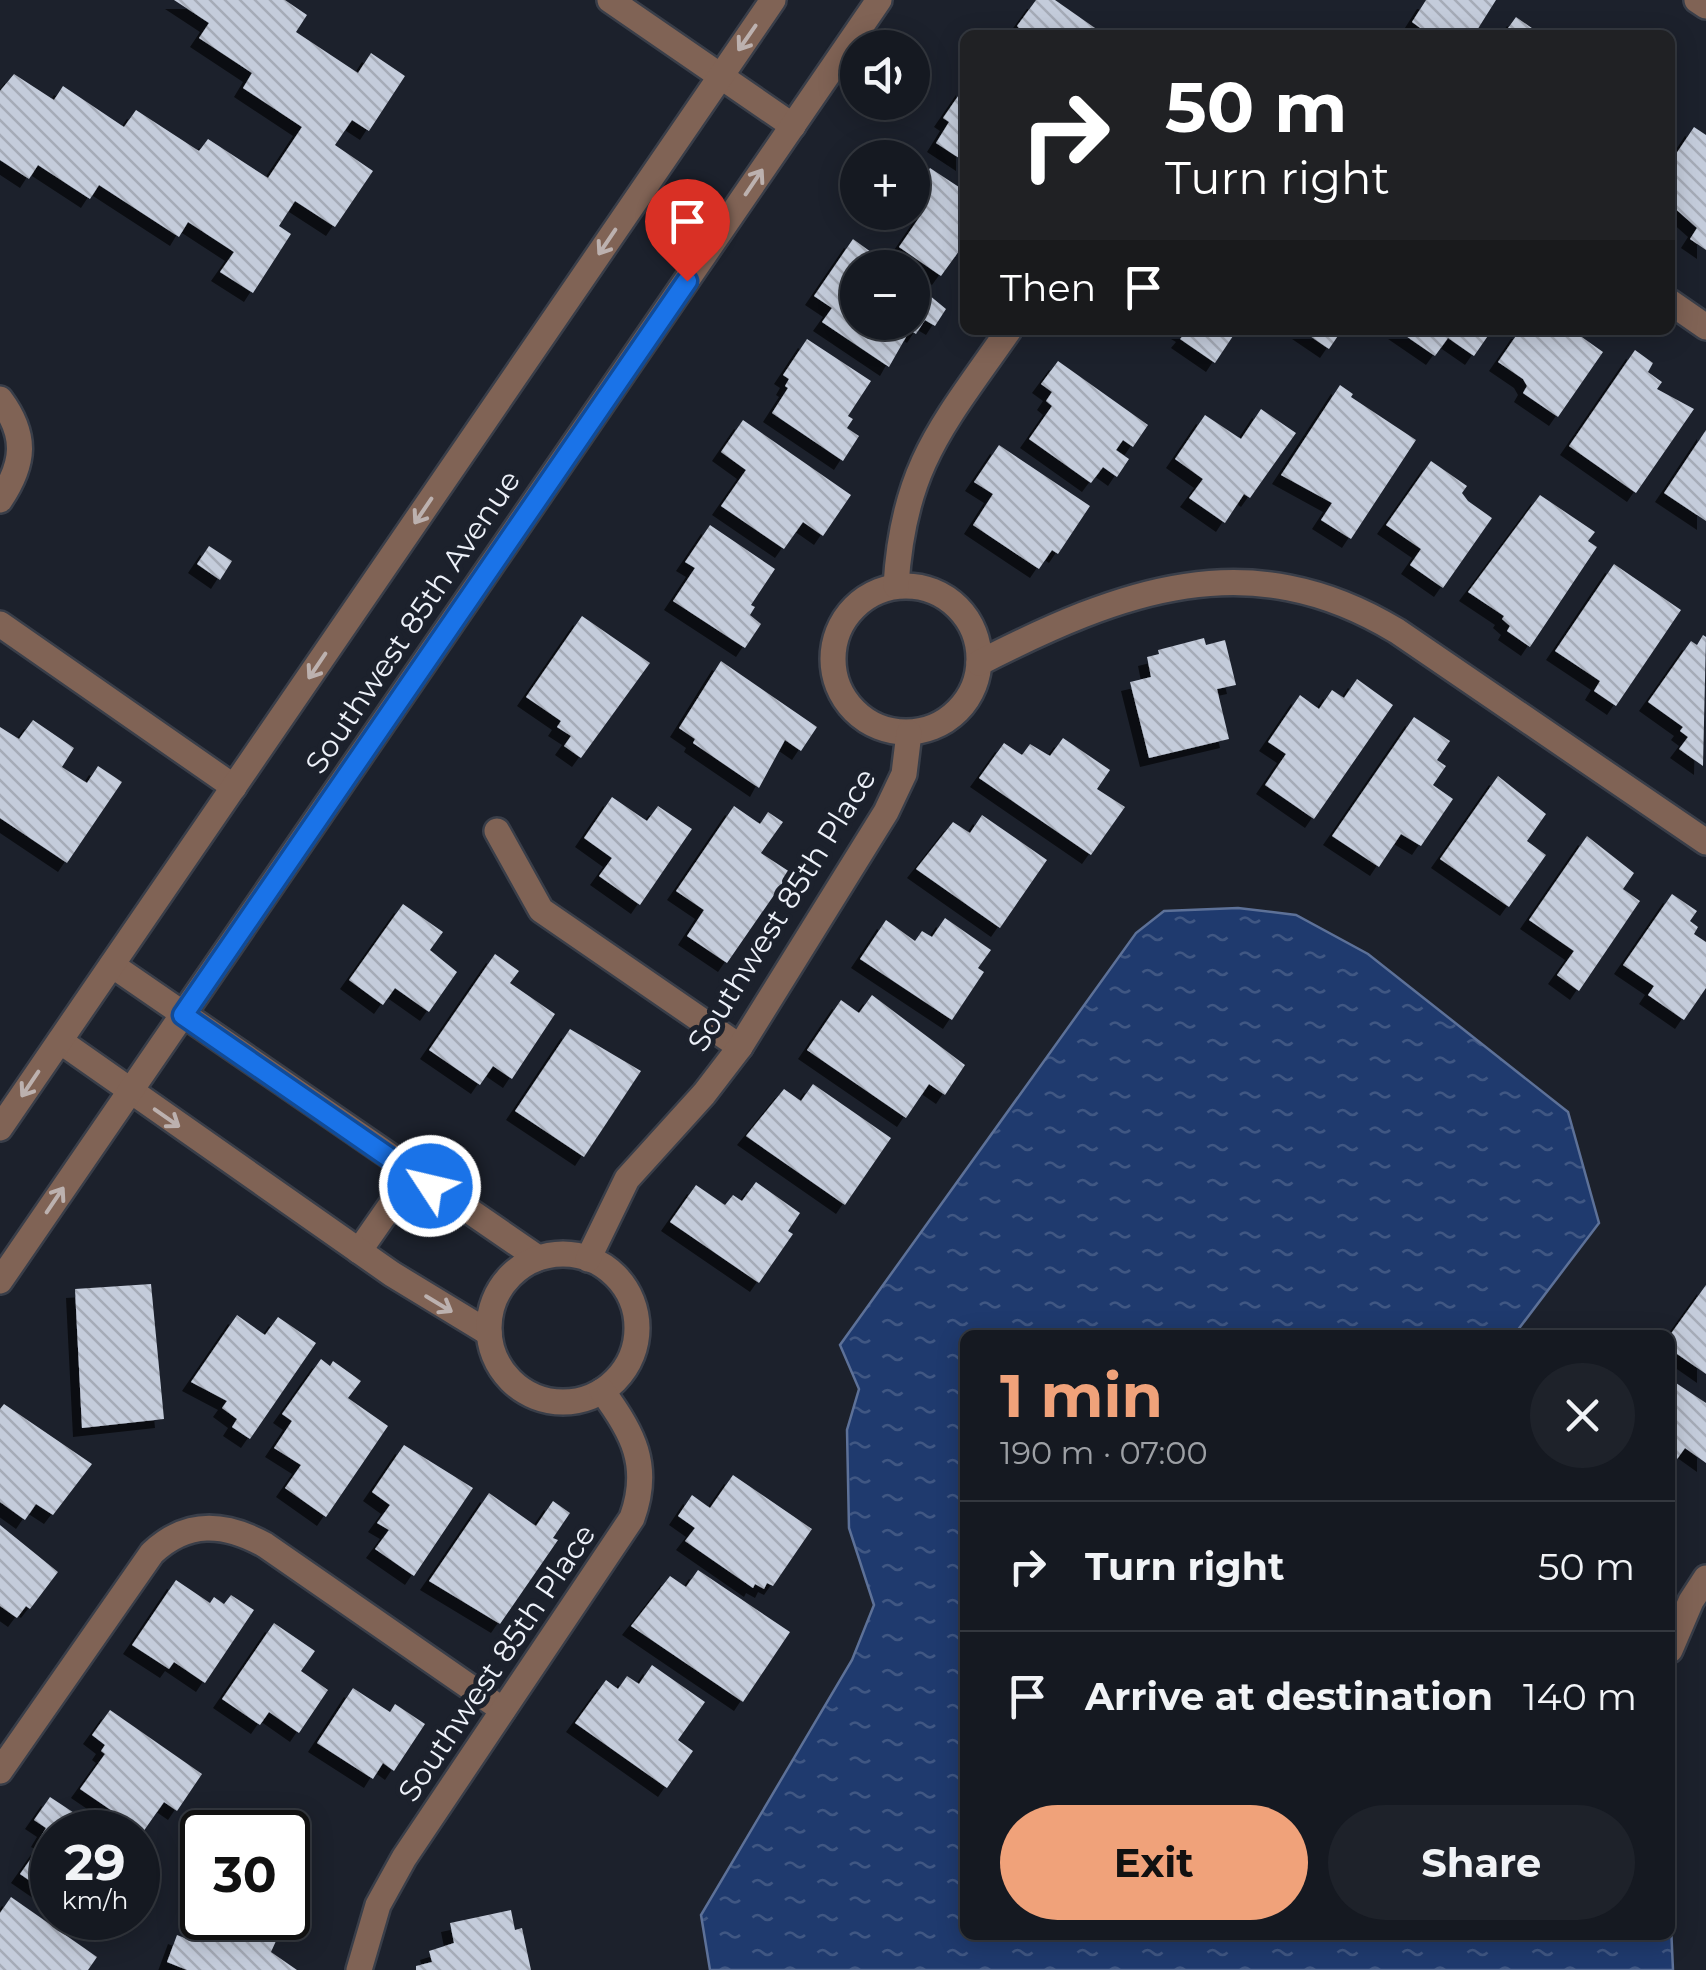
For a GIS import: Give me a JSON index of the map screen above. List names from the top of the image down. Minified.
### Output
{"streets":{"street":["Southwest 85th Avenue","Southwest 85th Place"]},"page":{"map_buttons":["+","−"],"turn":["50 m","Turn right"],"then":"Then","heading":["1 min","190 m · 07:00"],"list":[{"name":"Turn right","value":"50 m"},{"name":"Arrive at destination","value":"140 m"}],"buttons":["Exit","Share"],"speed":"29 km/h","limit":"30"}}
